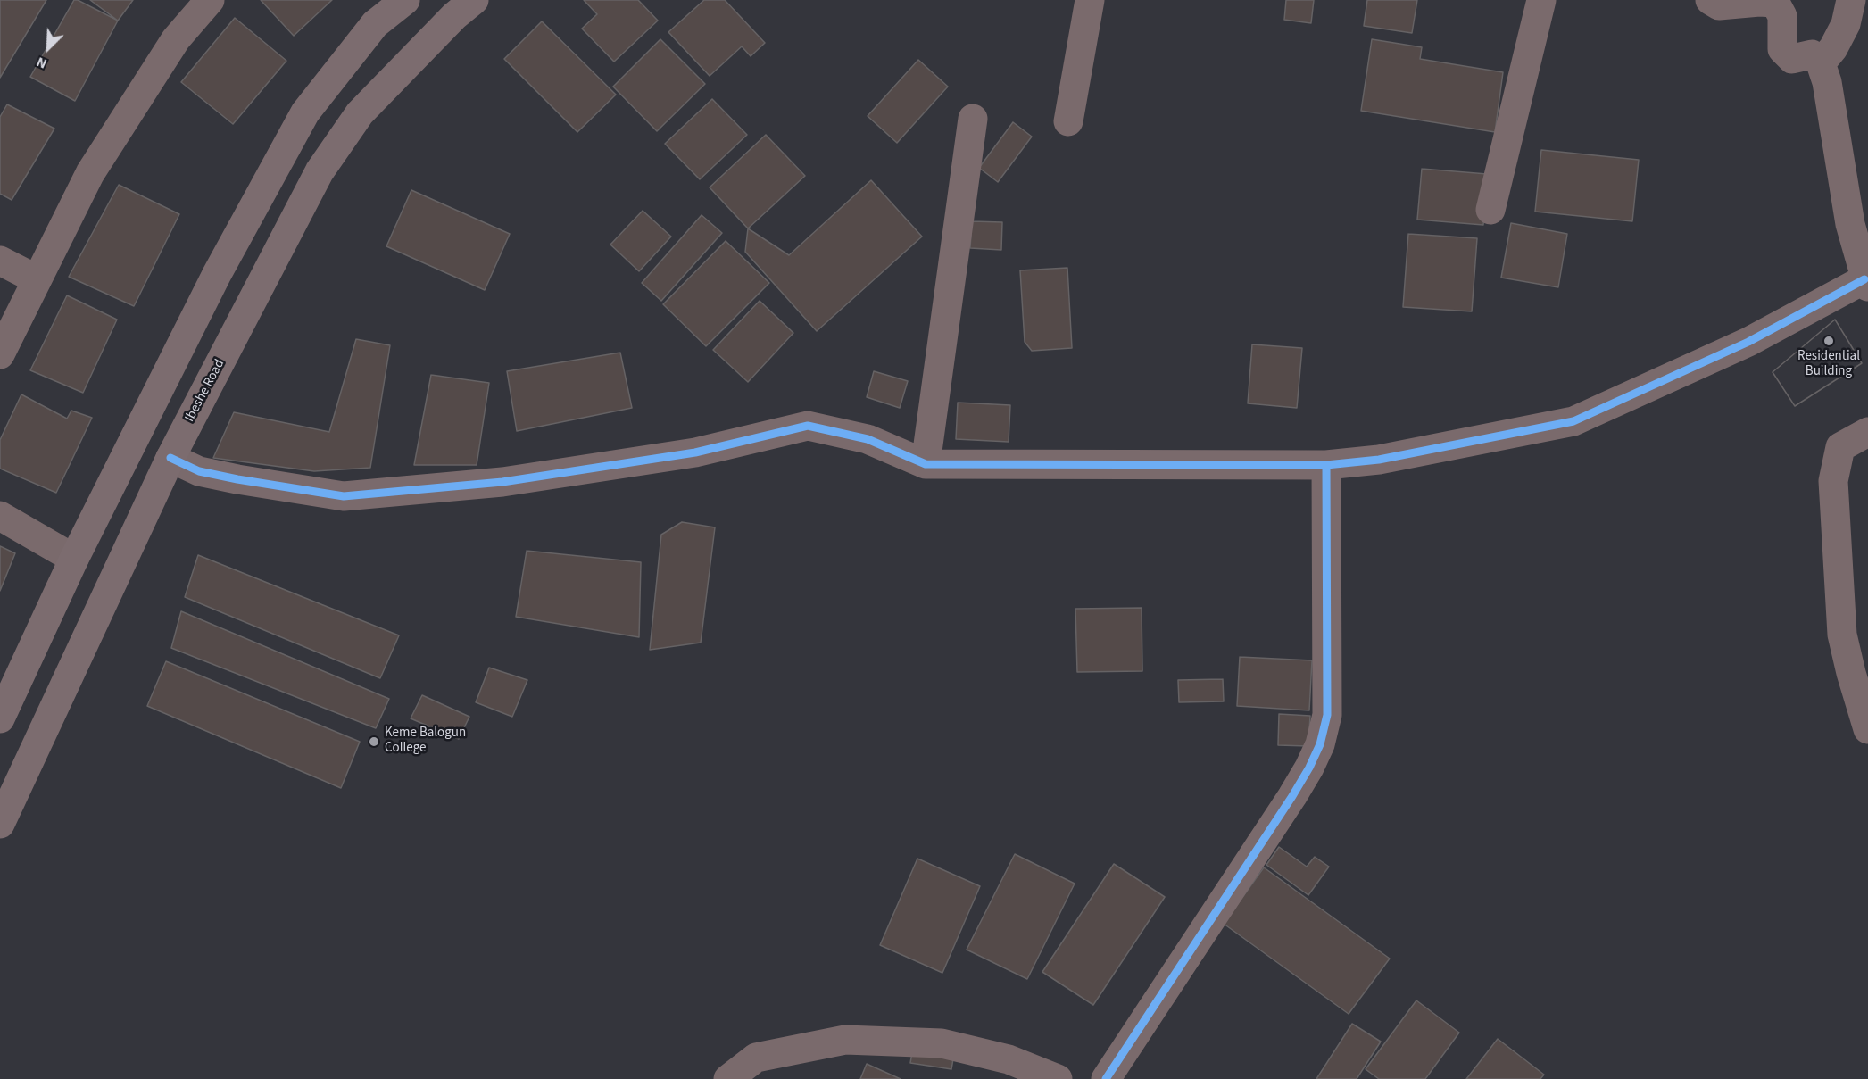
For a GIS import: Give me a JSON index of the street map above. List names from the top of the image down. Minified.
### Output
{"streets":{"main road":["Ibeshe Road"]},"places":["Residential Building","Keme Balogun College"],"north":"bottom left"}
